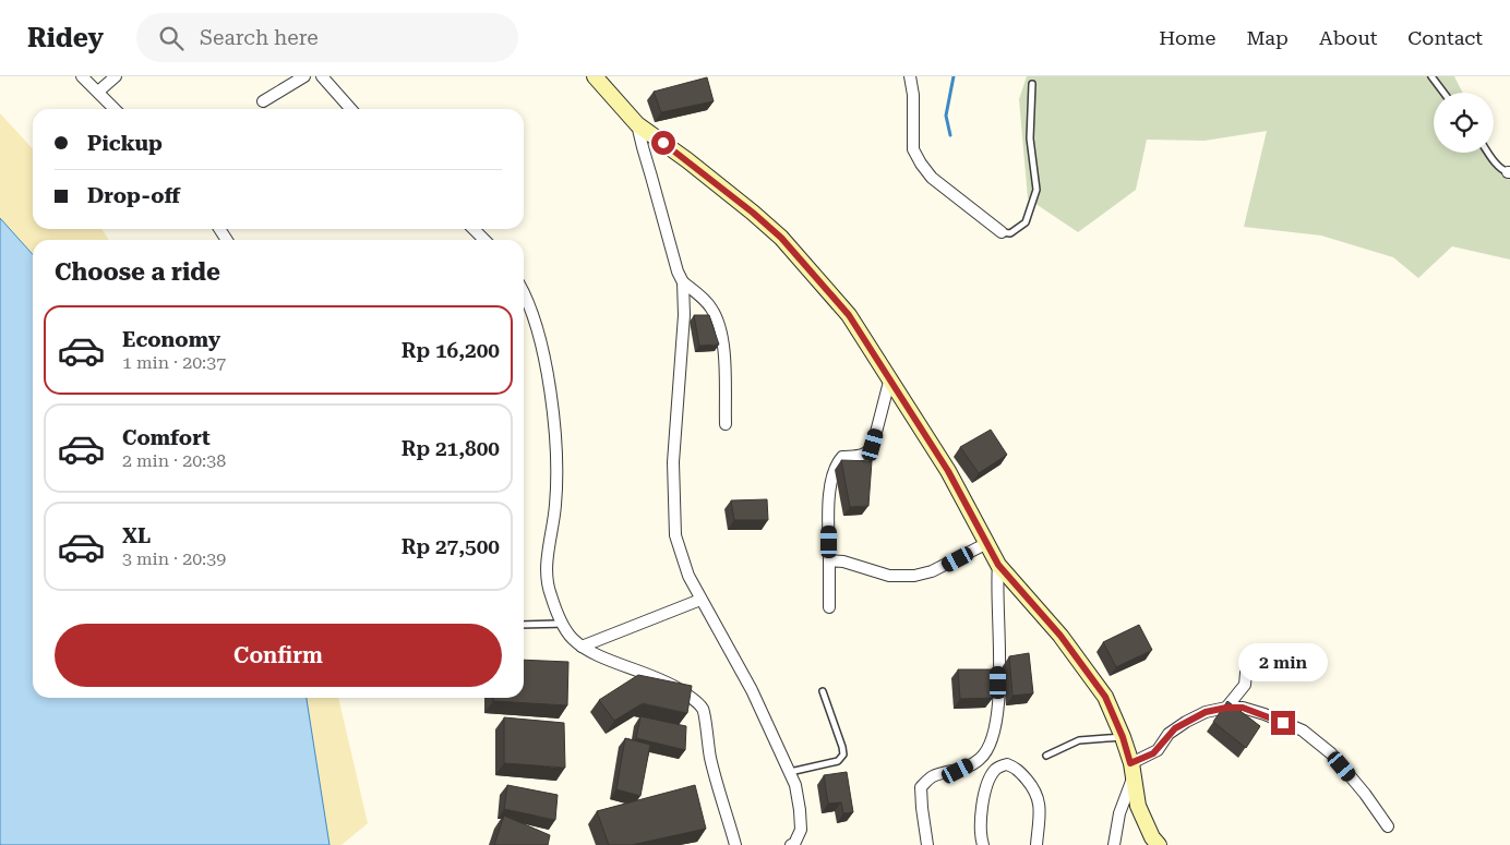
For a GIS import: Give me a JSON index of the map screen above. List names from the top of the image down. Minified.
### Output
{"page":{"header":"Ridey","search":"Search here","nav":["Home","Map","About","Contact"],"banner":["Pickup","Drop-off"],"heading":"Choose a ride","list":[{"name":"Economy","note":"1 min · 20:37","value":"Rp 16,200"},{"name":"Comfort","note":"2 min · 20:38","value":"Rp 21,800"},{"name":"XL","note":"3 min · 20:39","value":"Rp 27,500"}],"buttons":"Confirm","bubble":"2 min"}}
